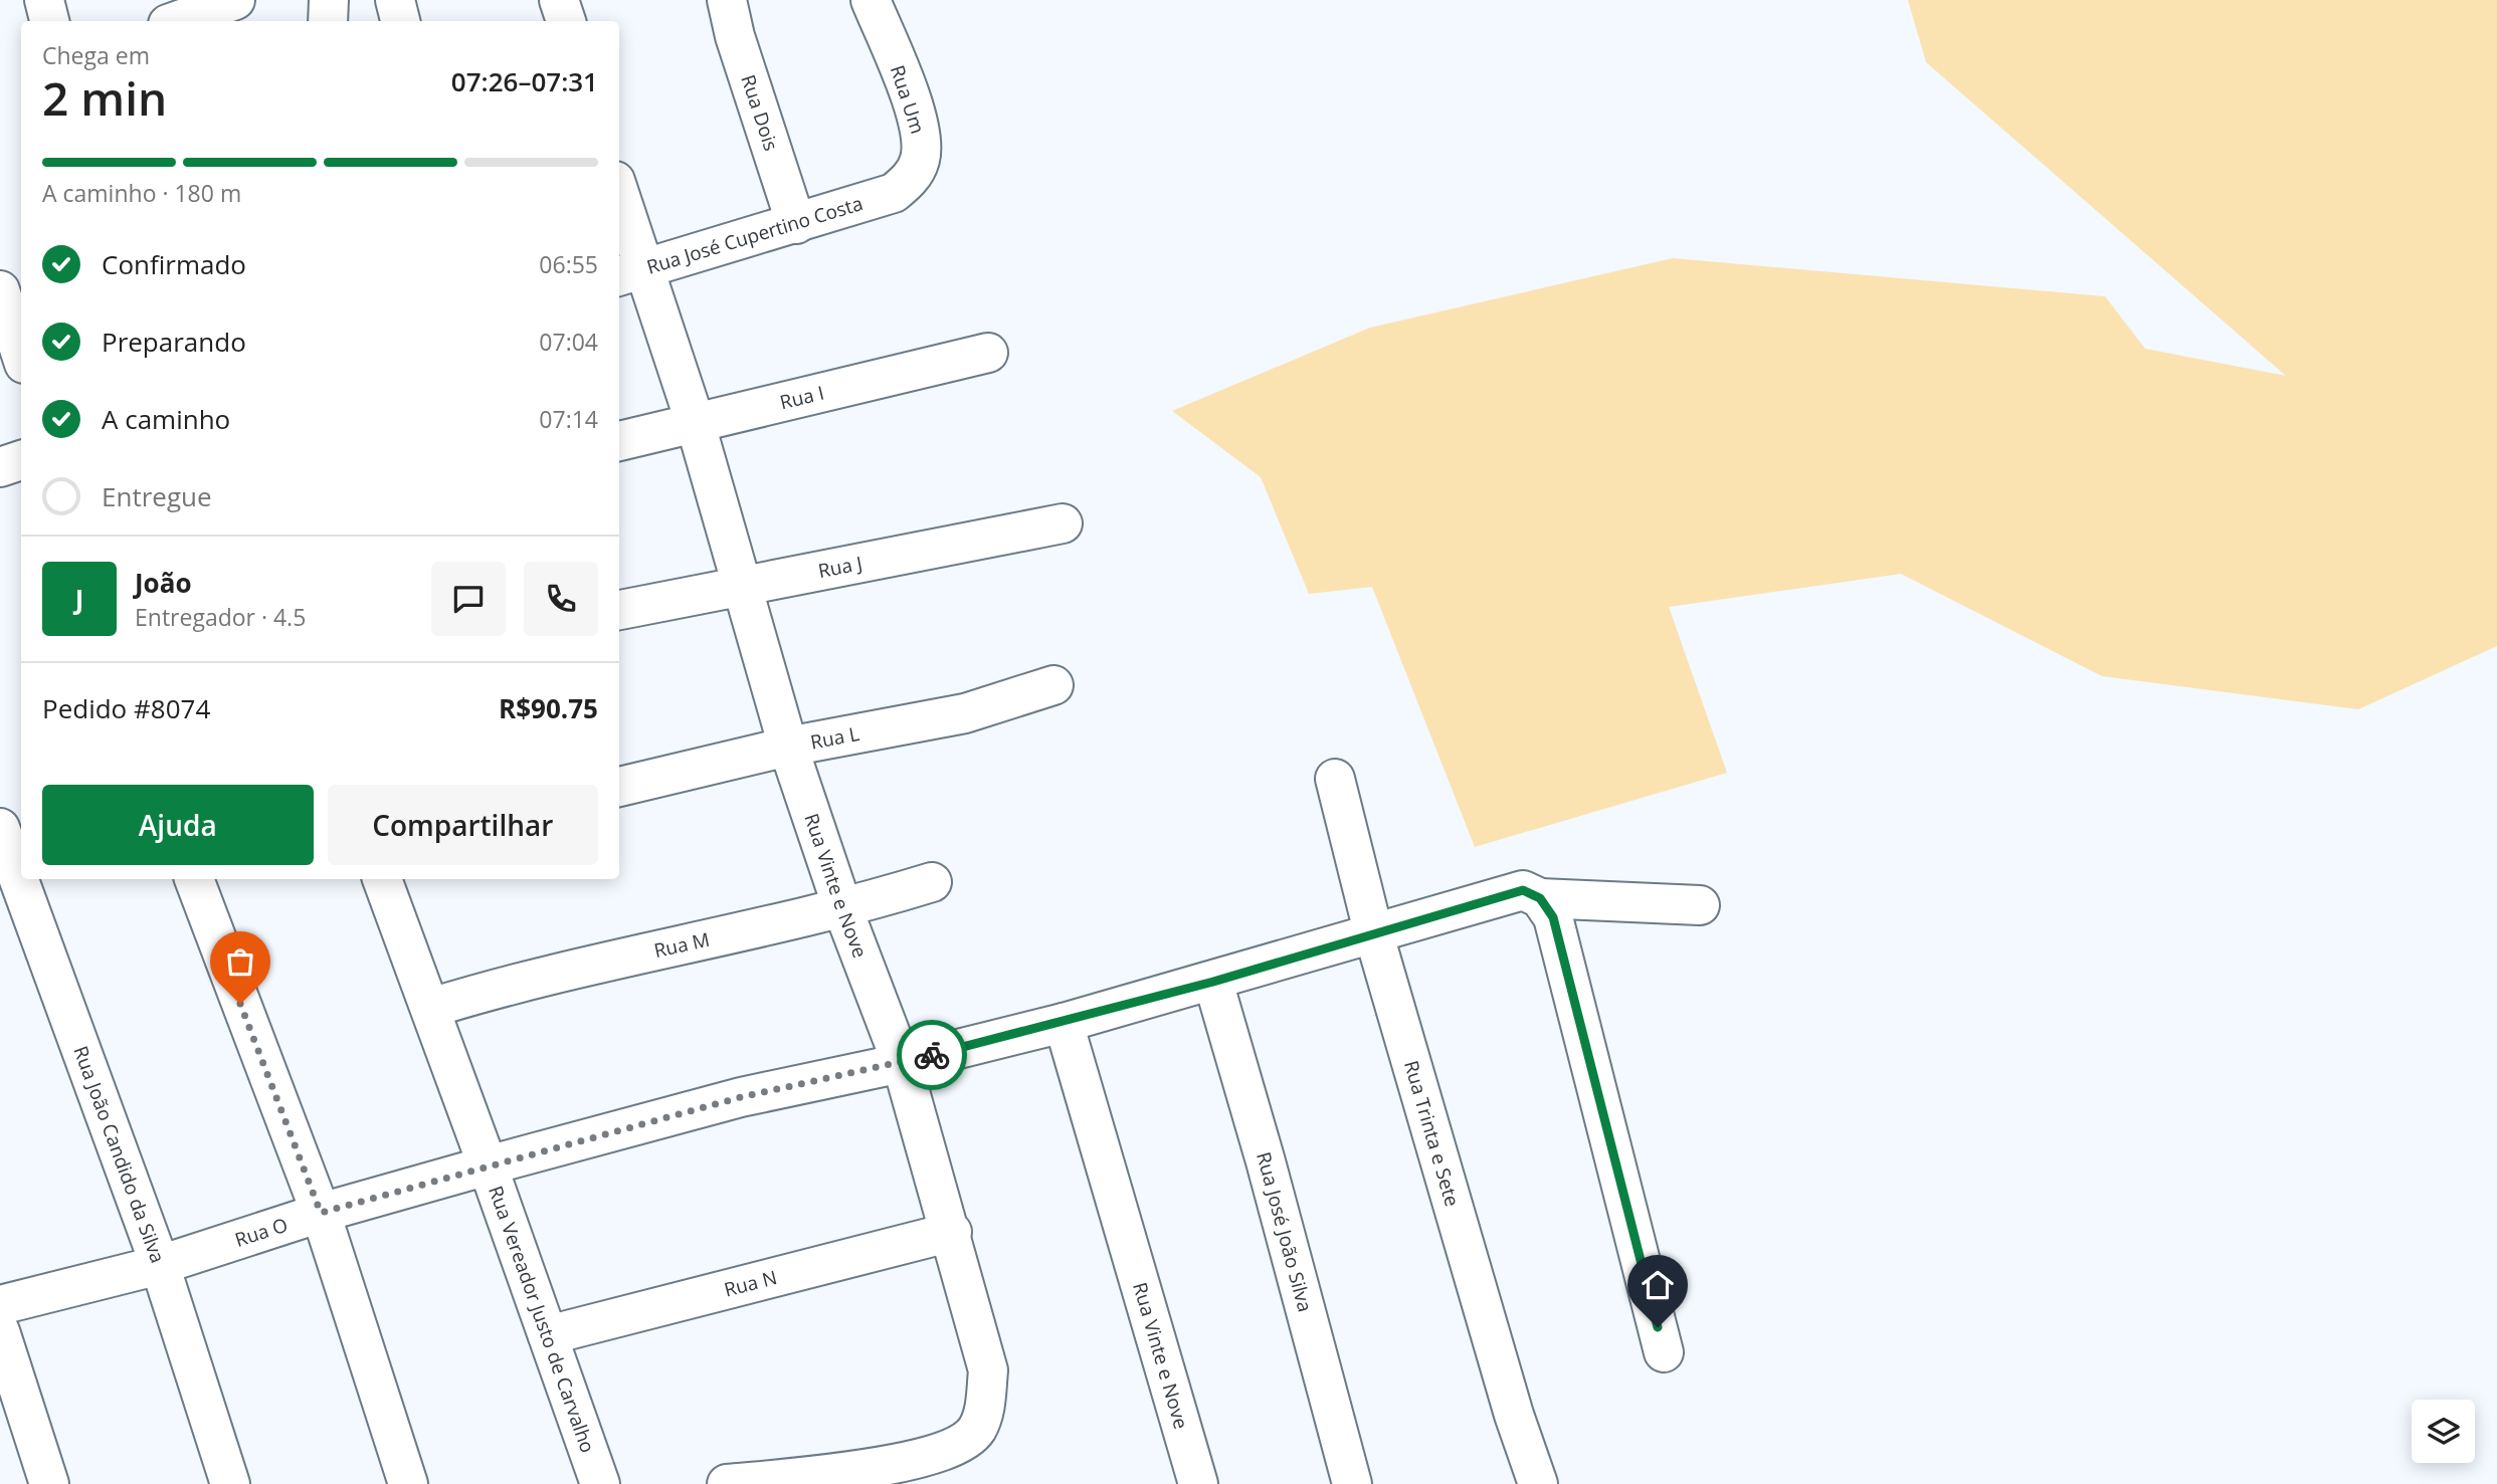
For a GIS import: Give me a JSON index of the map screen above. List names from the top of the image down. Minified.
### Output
{"streets":{"street":["Rua Um","Rua Dois","Rua José Cupertino Costa","Rua I","Rua J","Rua L","Rua Vinte e Nove","Rua M","Rua Trinta e Sete","Rua João Candido da Silva","Rua O","Rua José João Silva","Rua N","Rua Vereador Justo de Carvalho"]},"crossings":[["Rua Um","Rua José Cupertino Costa"],["Rua Dois","Rua José Cupertino Costa"],["Rua José Cupertino Costa","Rua Vinte e Nove"],["Rua I","Rua Vinte e Nove"],["Rua J","Rua Vinte e Nove"],["Rua L","Rua Vinte e Nove"],["Rua Vinte e Nove","Rua M"],["Rua Vinte e Nove","Rua O"],["Rua Vinte e Nove","Rua N"],["Rua M","Rua Vereador Justo de Carvalho"],["Rua Trinta e Sete","Rua O"],["Rua João Candido da Silva","Rua O"],["Rua O","Rua José João Silva"],["Rua O","Rua Vereador Justo de Carvalho"],["Rua N","Rua Vereador Justo de Carvalho"]],"page":{"heading":["2 min","Chega em","07:26–07:31"],"panel":["João","Entregador · 4.5","Pedido #8074","R$90.75"],"bar":"A caminho · 180 m","list":[["Confirmado","06:55"],["Preparando","07:04"],["A caminho","07:14"],"Entregue"],"round":"J","buttons":["Ajuda","Compartilhar"]}}
